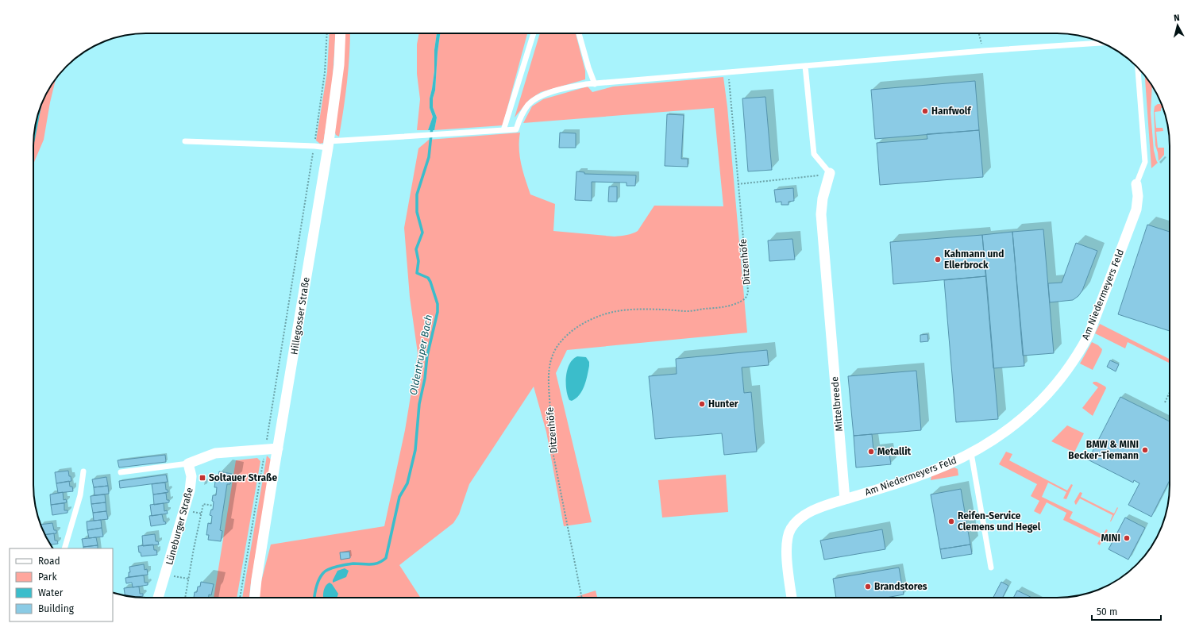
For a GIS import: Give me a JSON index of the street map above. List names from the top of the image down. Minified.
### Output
{"streets":{"street":["Am Niedermeyers Feld","Hillegosser Straße","Mittelbreede","Lüneburger Straße"],"path":["Ditzenhöfe"]},"crossings":[["Am Niedermeyers Feld","Mittelbreede"]],"water":["Oldentruper Bach"],"places":{"other":["Hanfwolf","Kahmann und Ellerbrock","Hunter","BMW & MINI Becker-Tiemann","Metallit","Reifen-Service Clemens und Hegel","MINI","Brandstores"],"transit":["Soltauer Straße"]},"legend":["Road","Park","Water","Building"],"scale_bar":"50 m","north":"top"}
